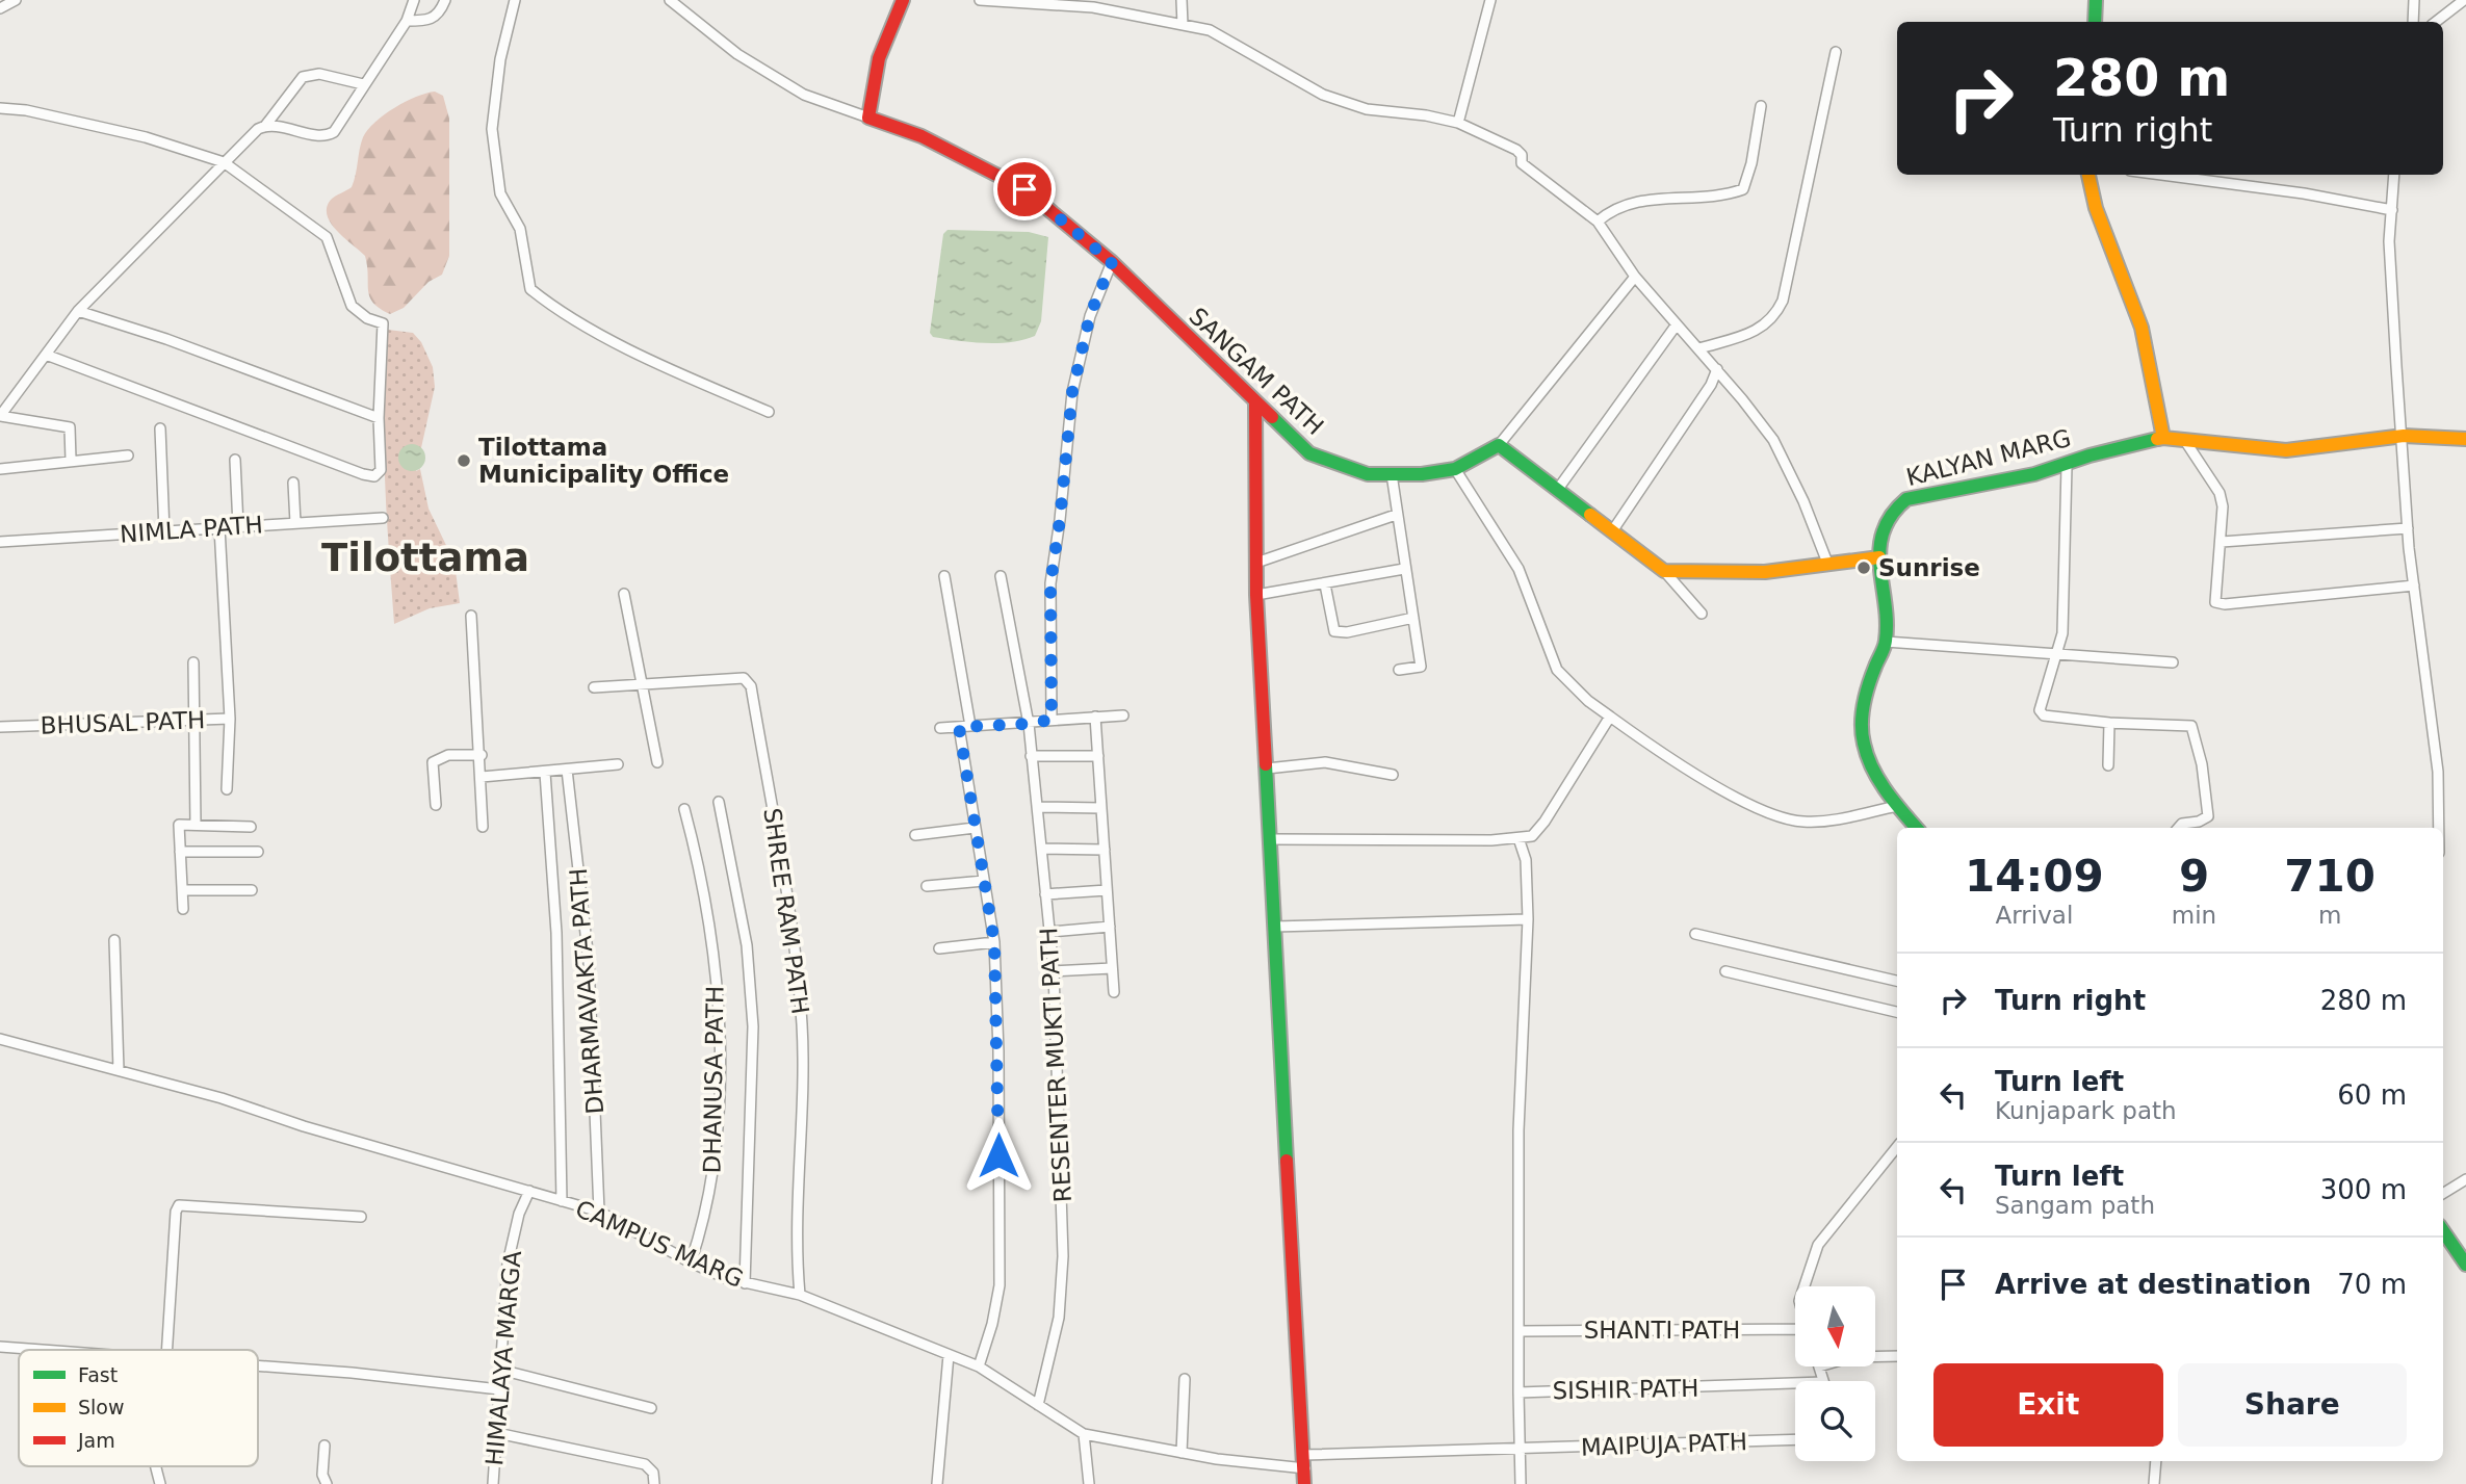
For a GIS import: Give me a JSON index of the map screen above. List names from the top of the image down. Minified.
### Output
{"streets":{"street":["SANGAM PATH","KALYAN MARG","NIMLA PATH","BHUSAL PATH","SHREE RAM PATH","DHARMAVAKTA PATH","RESENTER MUKTI PATH","DHANUSA PATH","CAMPUS MARG","SHANTI PATH","HIMALAYA MARGA","SISHIR PATH","MAIPUJA PATH"]},"crossings":[["NIMLA PATH","BHUSAL PATH"],["SHREE RAM PATH","CAMPUS MARG"],["DHARMAVAKTA PATH","CAMPUS MARG"],["RESENTER MUKTI PATH","CAMPUS MARG"],["DHANUSA PATH","CAMPUS MARG"],["CAMPUS MARG","HIMALAYA MARGA"],["CAMPUS MARG","MAIPUJA PATH"],["SISHIR PATH","MAIPUJA PATH"]],"districts":["Tilottama"],"places":["Tilottama Municipality Office","Sunrise"],"legend":["Fast","Slow","Jam"],"north":"bottom","page":{"turn":["280 m","Turn right"],"eta":["14:09","Arrival","9","min","710","m"],"list":[{"name":"Turn right","value":"280 m"},{"name":"Turn left","note":"Kunjapark path","value":"60 m"},{"name":"Turn left","note":"Sangam path","value":"300 m"},{"name":"Arrive at destination","value":"70 m"}],"buttons":["Exit","Share"]}}
